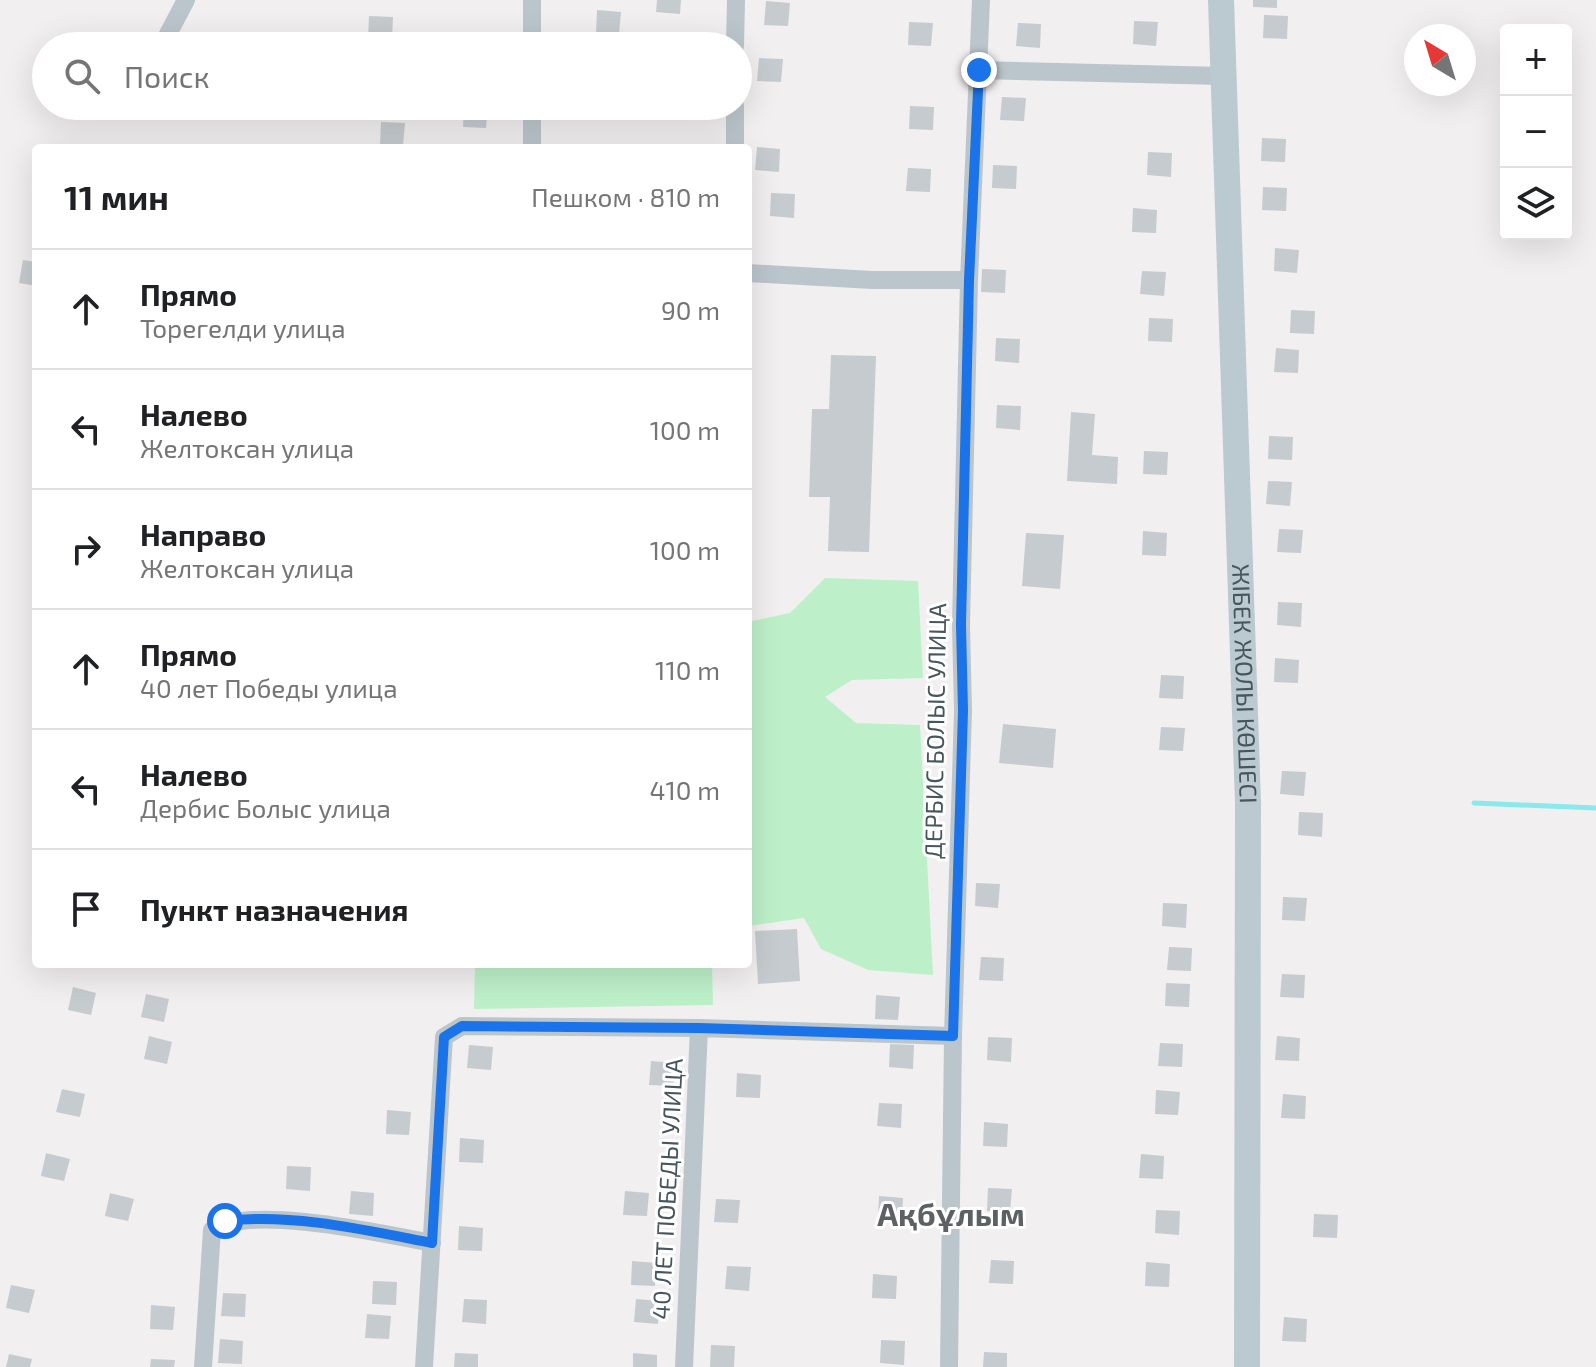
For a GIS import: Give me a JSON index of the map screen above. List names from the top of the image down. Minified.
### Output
{"streets":{"street":["ЖІБЕК ЖОЛЫ КӨШЕСІ","ДЕРБИС БОЛЫС УЛИЦА","40 ЛЕТ ПОБЕДЫ УЛИЦА"]},"crossings":[["ДЕРБИС БОЛЫС УЛИЦА","40 ЛЕТ ПОБЕДЫ УЛИЦА"]],"districts":["Ақбұлым"],"north":"top left","page":{"map_buttons":["+","−"],"search":"Поиск","heading":["11 мин","Пешком · 810 m"],"list":[["Прямо","Торегелди улица","90 m"],["Налево","Желтоксан улица","100 m"],["Направо","Желтоксан улица","100 m"],["Прямо","40 лет Победы улица","110 m"],["Налево","Дербис Болыс улица","410 m"],"Пункт назначения"]}}
